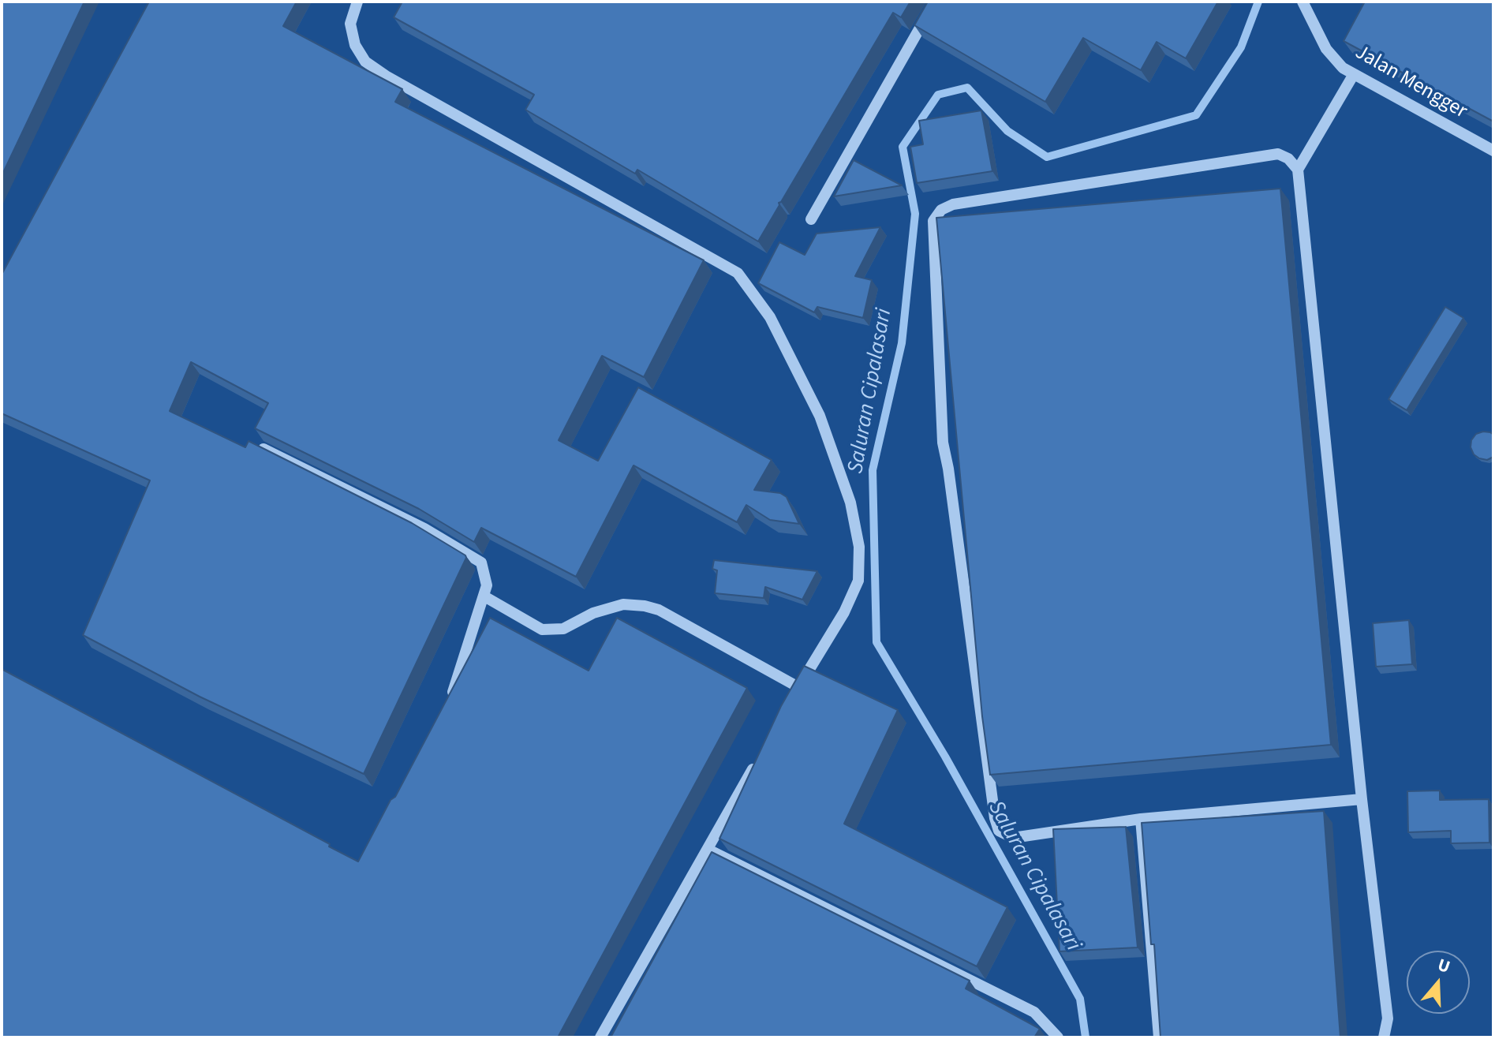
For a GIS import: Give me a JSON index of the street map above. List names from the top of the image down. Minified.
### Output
{"streets":{"street":["Jalan Mengger"]},"water":["Saluran Cipalasari"],"north":"top"}
